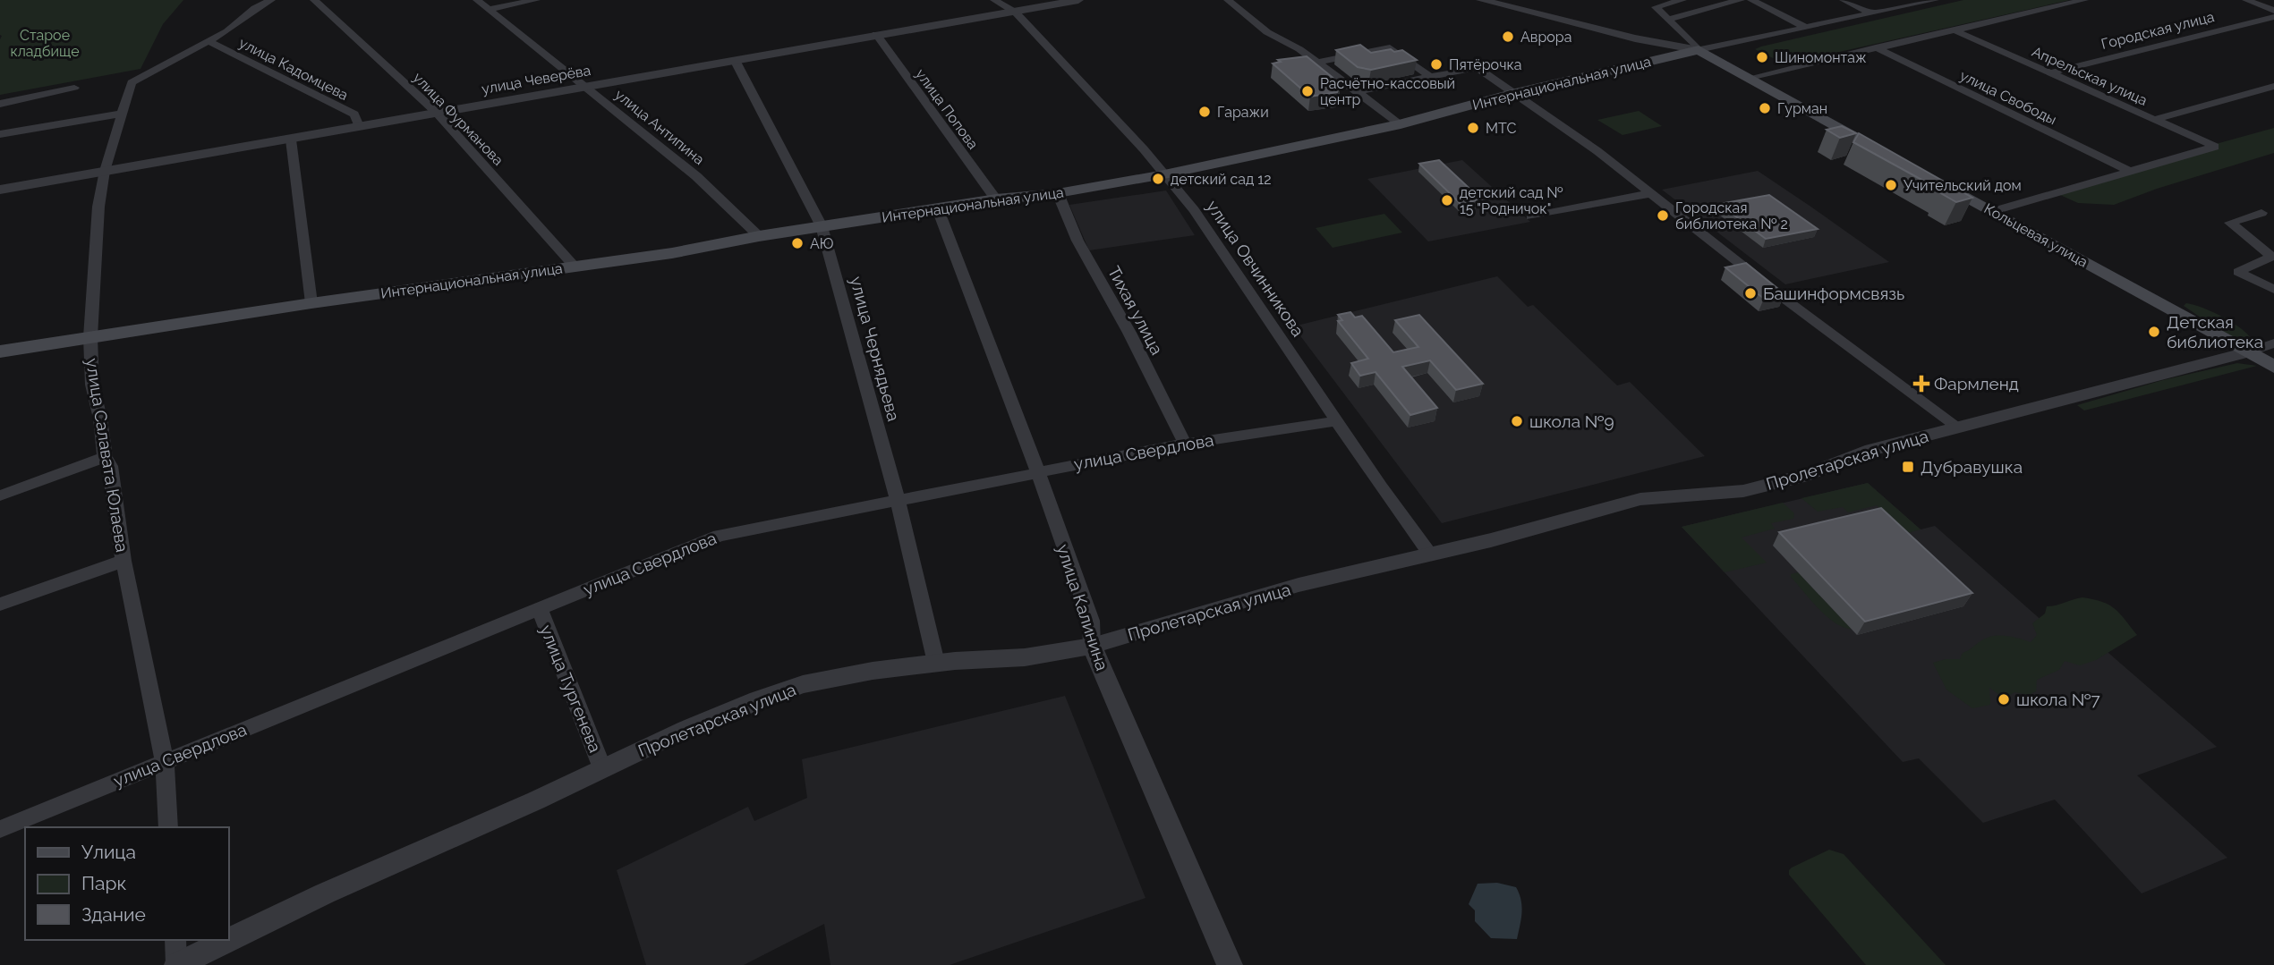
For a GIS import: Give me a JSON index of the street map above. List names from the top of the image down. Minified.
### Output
{"streets":{"main road":["Интернациональная улица","Кольцевая улица"],"street":["Городская улица","улица Кадомцева","Апрельская улица","улица Чеверёва","улица Свободы","улица Попова","улица Фурманова","улица Антипина","улица Овчинникова","Тихая улица","улица Чернядьева","улица Свердлова","улица Салавата Юлаева","Пролетарская улица","улица Калинина","улица Тургенева"]},"crossings":[["Городская улица","Апрельская улица"],["улица Кадомцева","улица Чеверёва"],["улица Кадомцева","улица Салавата Юлаева"],["Апрельская улица","улица Свободы"],["улица Чеверёва","улица Попова"],["улица Чеверёва","улица Фурманова"],["улица Чеверёва","улица Антипина"],["улица Чеверёва","улица Овчинникова"],["улица Чеверёва","улица Чернядьева"],["улица Чеверёва","улица Салавата Юлаева"],["Интернациональная улица","улица Попова"],["Интернациональная улица","улица Фурманова"],["Интернациональная улица","улица Антипина"],["Интернациональная улица","улица Овчинникова"],["Интернациональная улица","Тихая улица"],["Интернациональная улица","улица Чернядьева"],["Интернациональная улица","улица Салавата Юлаева"],["Интернациональная улица","улица Калинина"],["Кольцевая улица","Пролетарская улица"],["улица Овчинникова","улица Свердлова"],["улица Овчинникова","Пролетарская улица"],["Тихая улица","улица Свердлова"],["улица Чернядьева","улица Свердлова"],["улица Чернядьева","Пролетарская улица"],["улица Свердлова","улица Салавата Юлаева"],["улица Свердлова","улица Калинина"],["улица Свердлова","улица Тургенева"],["Пролетарская улица","улица Калинина"],["Пролетарская улица","улица Тургенева"]],"parks":["Старое кладбище"],"places":{"other":["Аврора","Шиномонтаж","Пятёрочка","Расчётно-кассовый центр","Гурман","Гаражи","МТС","детский сад 12","Учительский дом","детский сад № 15 \"Родничок\"","Городская библиотека № 2","АЮ","Башинформсвязь","Детская библиотека","школа №9","школа №7"],"health":["Фармленд"],"transit":["Дубравушка"]},"legend":["Улица","Парк","Здание"]}
